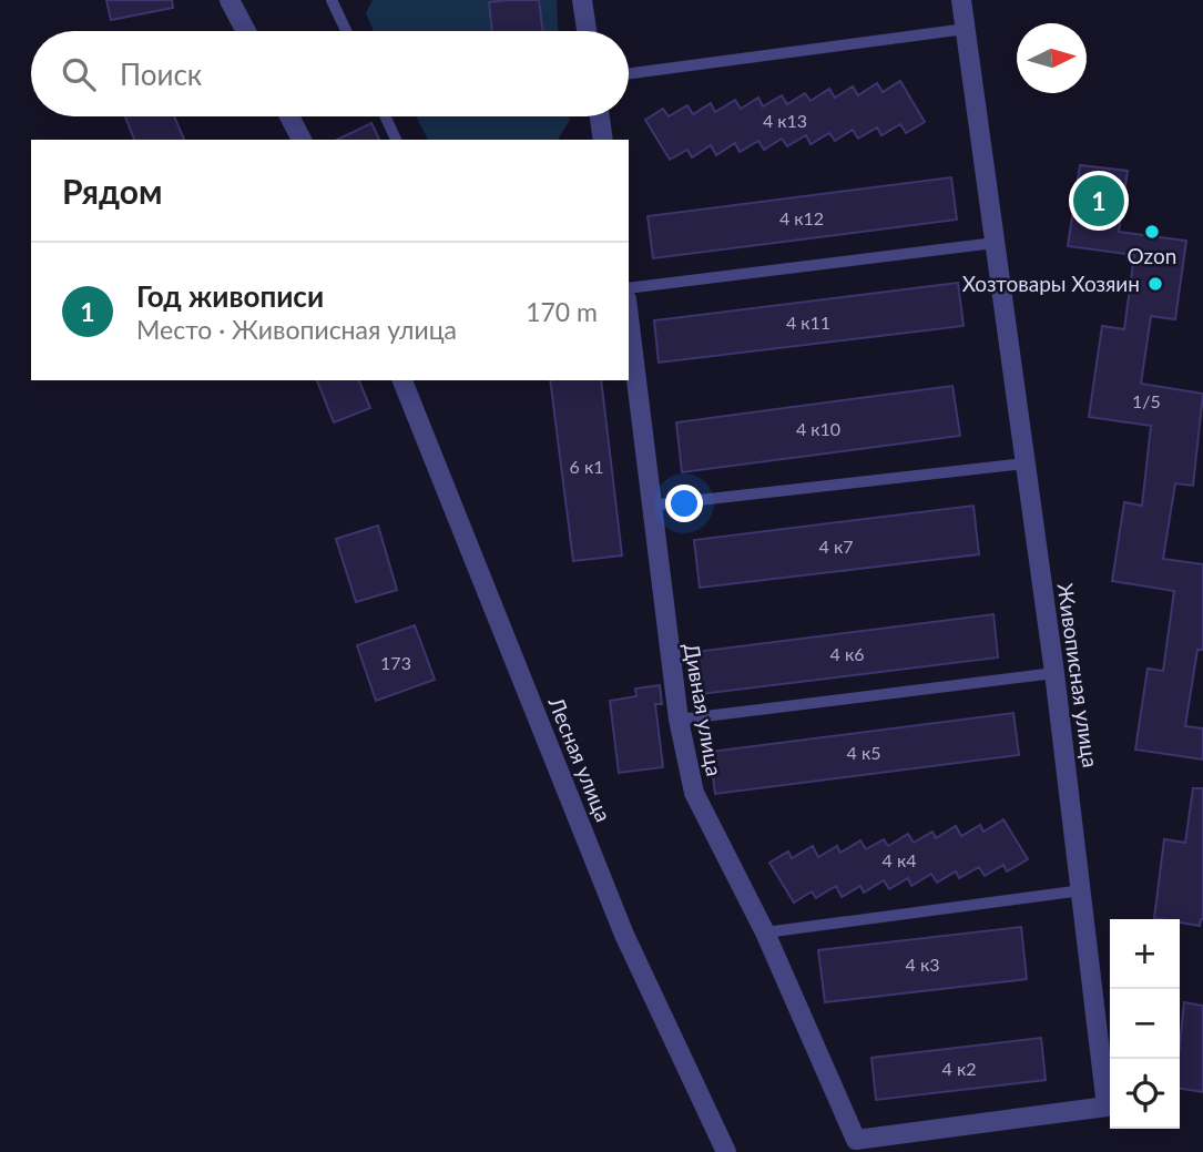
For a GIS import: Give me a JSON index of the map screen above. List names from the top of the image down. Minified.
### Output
{"streets":{"street":["Живописная улица","Дивная улица","Лесная улица"]},"crossings":[["Живописная улица","Дивная улица"]],"places":["Ozon","Хозтовары Хозяин"],"house_numbers":["4 к13","4 к12","4 к11","1/5","4 к10","6 к1","4 к7","4 к6","173","4 к5","4 к4","4 к3","4 к2"],"north":"right","page":{"search":"Поиск","heading":"Рядом","pins":"1","list":[{"mark":"1","name":"Год живописи","note":"Место · Живописная улица","value":"170 m"}],"map_buttons":["+","−"]}}
